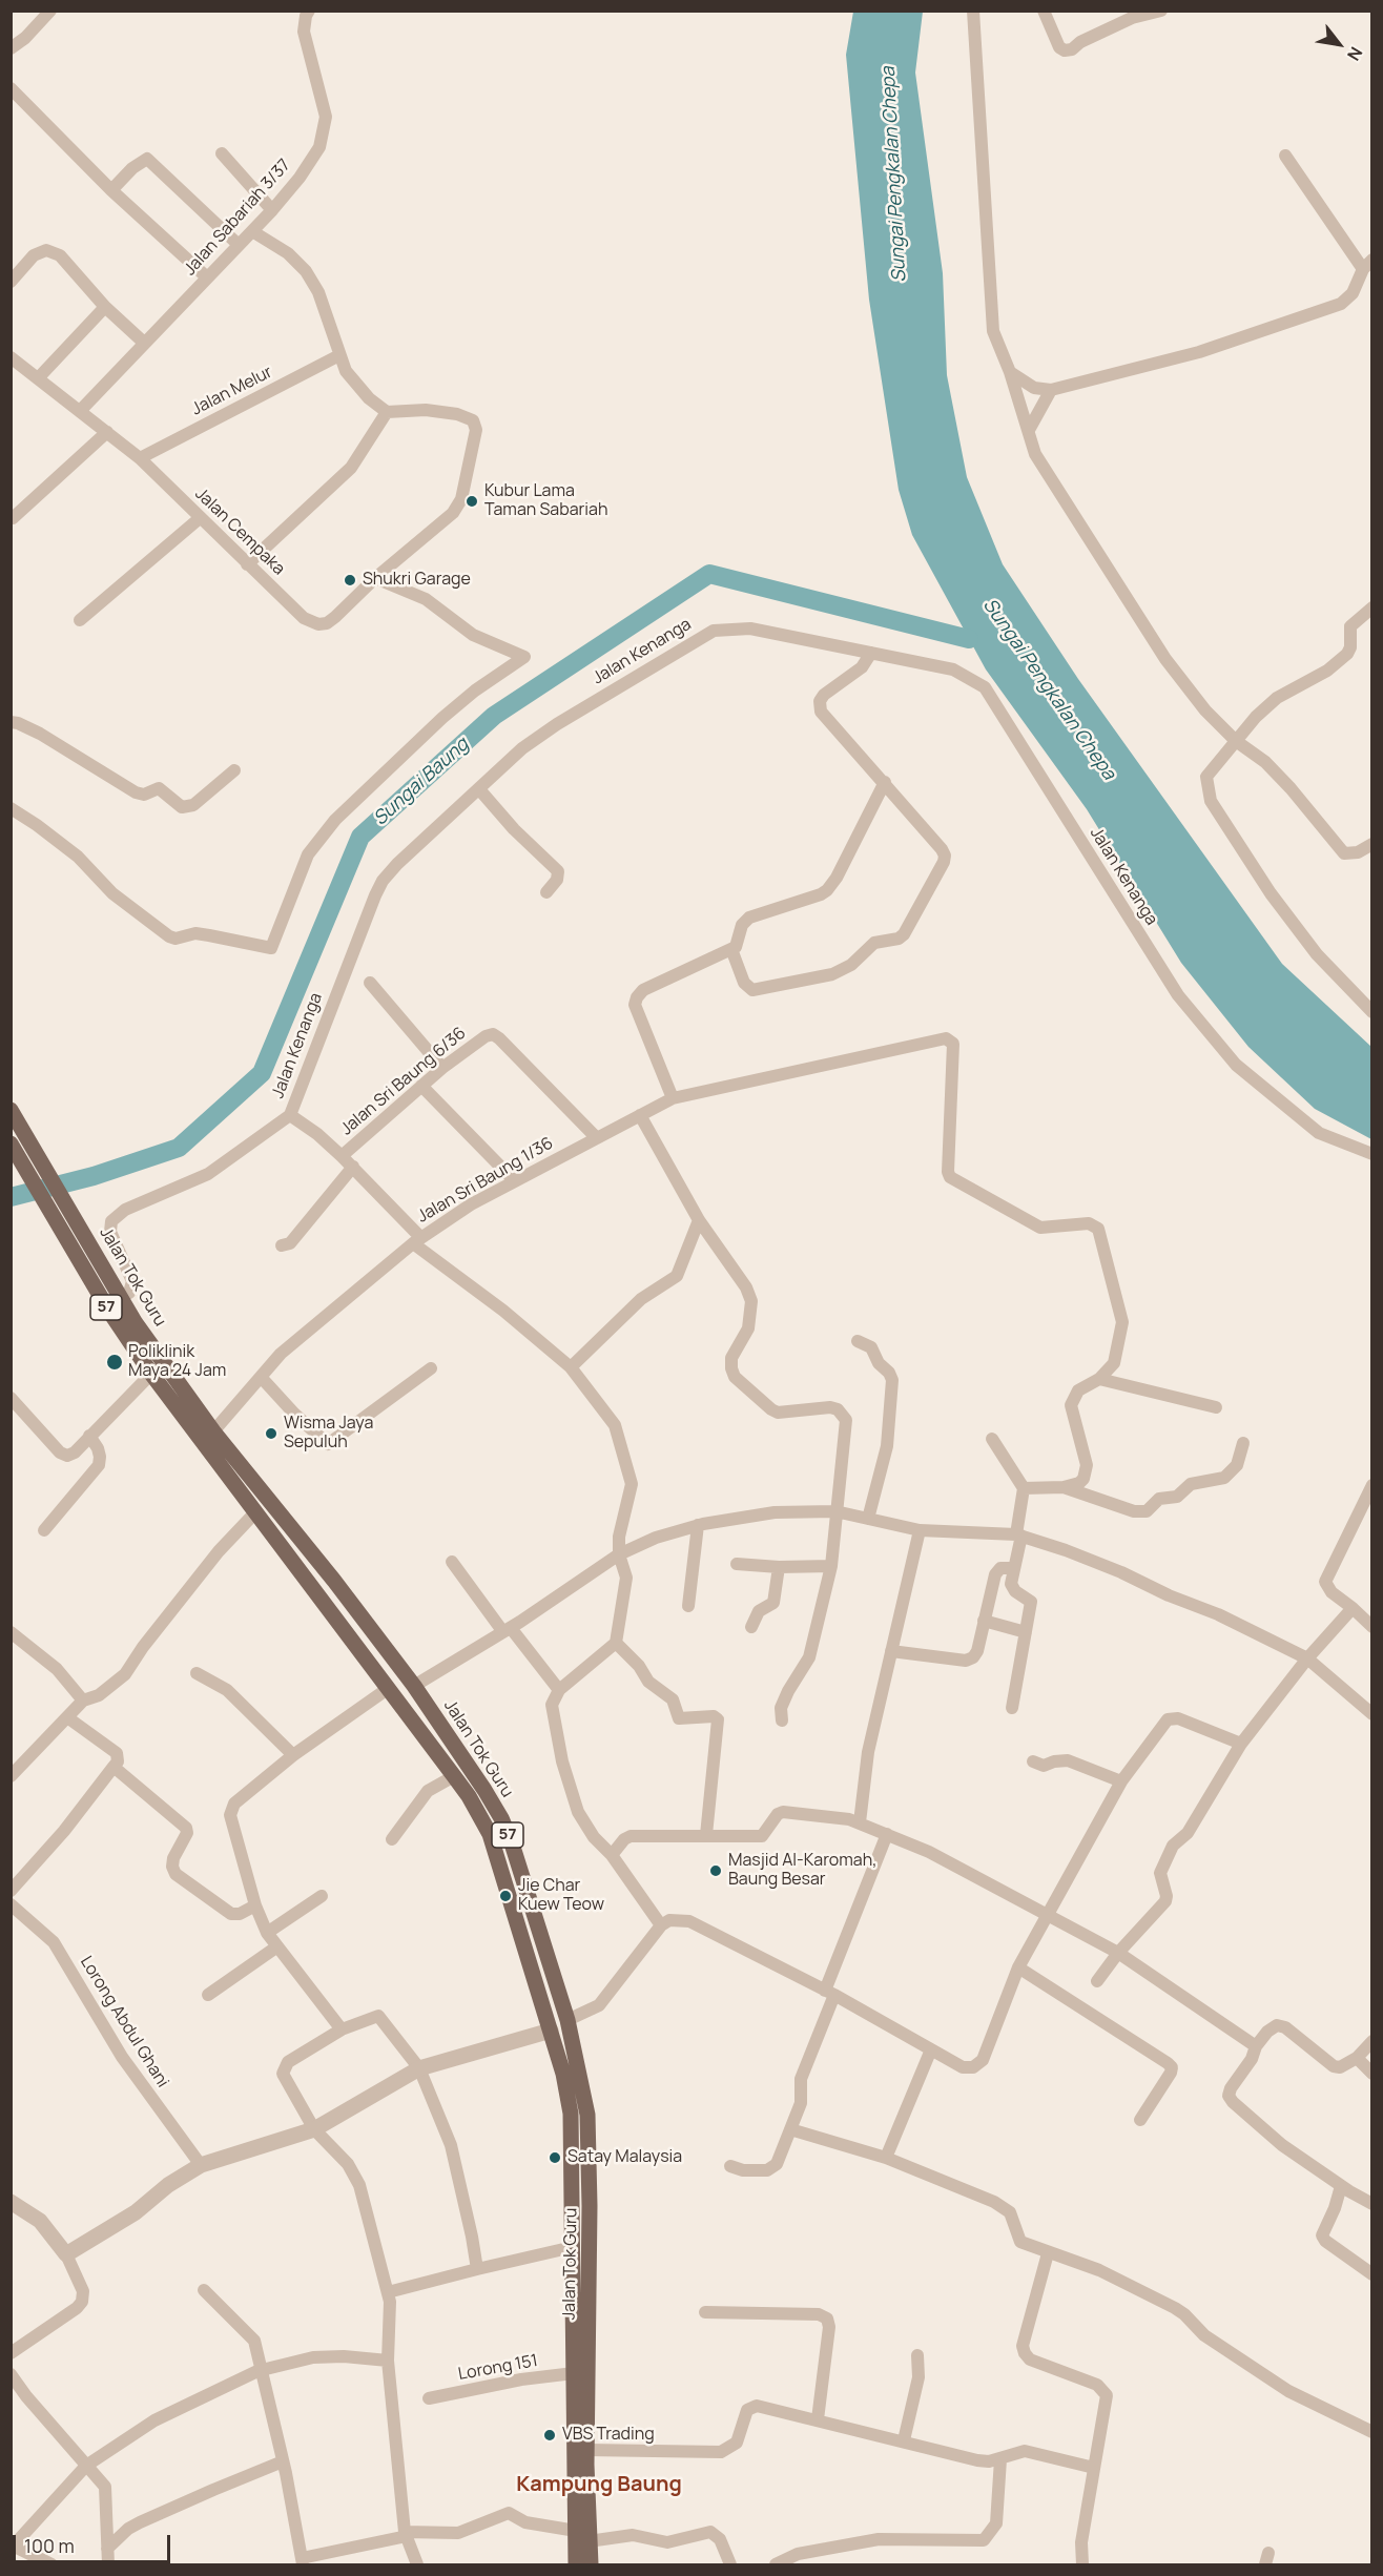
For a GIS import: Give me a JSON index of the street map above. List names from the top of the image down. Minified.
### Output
{"streets":{"main road":["Jalan Tok Guru","57"],"street":["Jalan Sabariah 3/37","Jalan Melur","Jalan Cempaka","Jalan Kenanga","Jalan Sri Baung 6/36","Jalan Sri Baung 1/36","Lorong Abdul Ghani","Lorong 151"]},"crossings":[["Jalan Sabariah 3/37","Jalan Cempaka"],["Jalan Melur","Jalan Cempaka"],["Jalan Kenanga","Jalan Tok Guru"],["Jalan Sri Baung 6/36","Jalan Sri Baung 1/36"],["Jalan Sri Baung 1/36","Jalan Tok Guru"],["Jalan Tok Guru","Lorong 151"]],"districts":["Kampung Baung"],"water":["Sungai Pengkalan Chepa","Sungai Baung"],"places":["Kubur Lama Taman Sabariah","Shukri Garage","Poliklinik Maya 24 Jam","Wisma Jaya Sepuluh","Masjid Al-Karomah, Baung Besar","Jie Char Kuew Teow","Satay Malaysia","VBS Trading"],"scale_bar":"100 m","north":"bottom right"}
